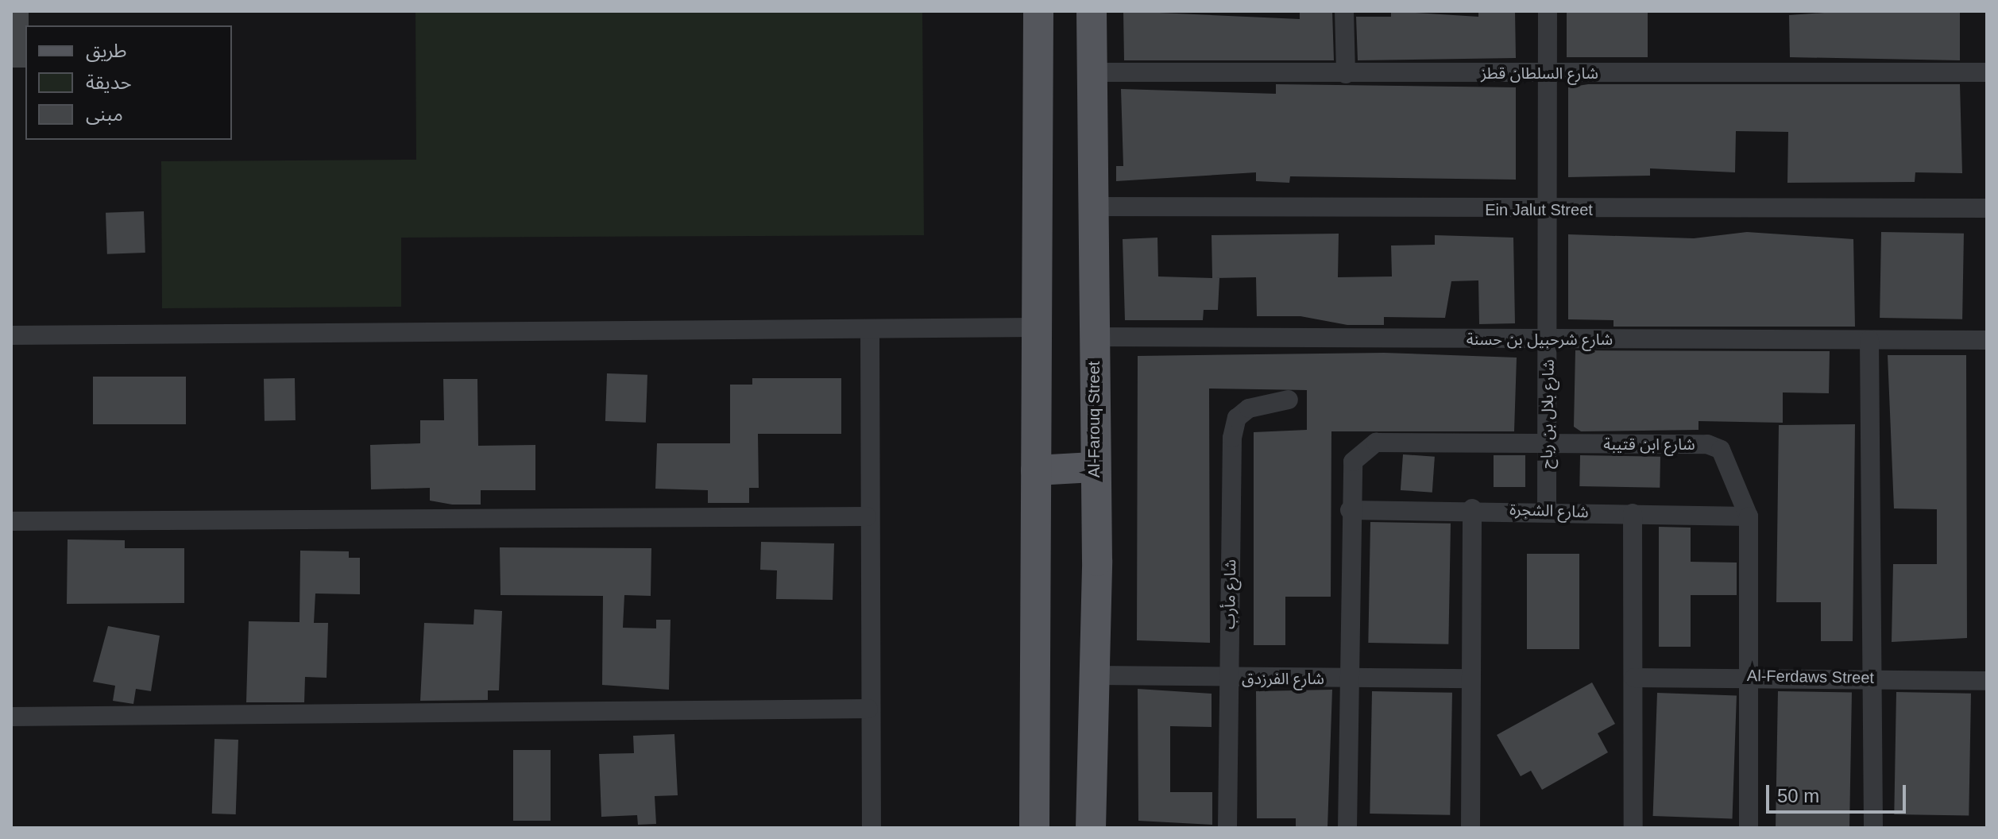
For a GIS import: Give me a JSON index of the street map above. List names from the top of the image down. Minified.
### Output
{"streets":{"main road":["Al-Farouq Street"],"street":["شارع السلطان قطز","Ein Jalut Street","شارع شرحبيل بن حسنة","شارع بلال بن رباح","شارع ابن قتيبة","شارع الشجرة","شارع مأرب","Al-Ferdaws Street","شارع الفرزدق"]},"crossings":[["شارع السلطان قطز","شارع بلال بن رباح"],["شارع السلطان قطز","Al-Farouq Street"],["Ein Jalut Street","شارع بلال بن رباح"],["Ein Jalut Street","Al-Farouq Street"],["شارع شرحبيل بن حسنة","شارع بلال بن رباح"],["شارع شرحبيل بن حسنة","Al-Farouq Street"],["شارع بلال بن رباح","شارع ابن قتيبة"],["شارع بلال بن رباح","شارع الشجرة"],["Al-Farouq Street","شارع الفرزدق"],["شارع ابن قتيبة","شارع الشجرة"],["شارع ابن قتيبة","Al-Ferdaws Street"],["شارع مأرب","شارع الفرزدق"]],"legend":["طريق","حديقة","مبنى"],"scale_bar":"50 m"}
